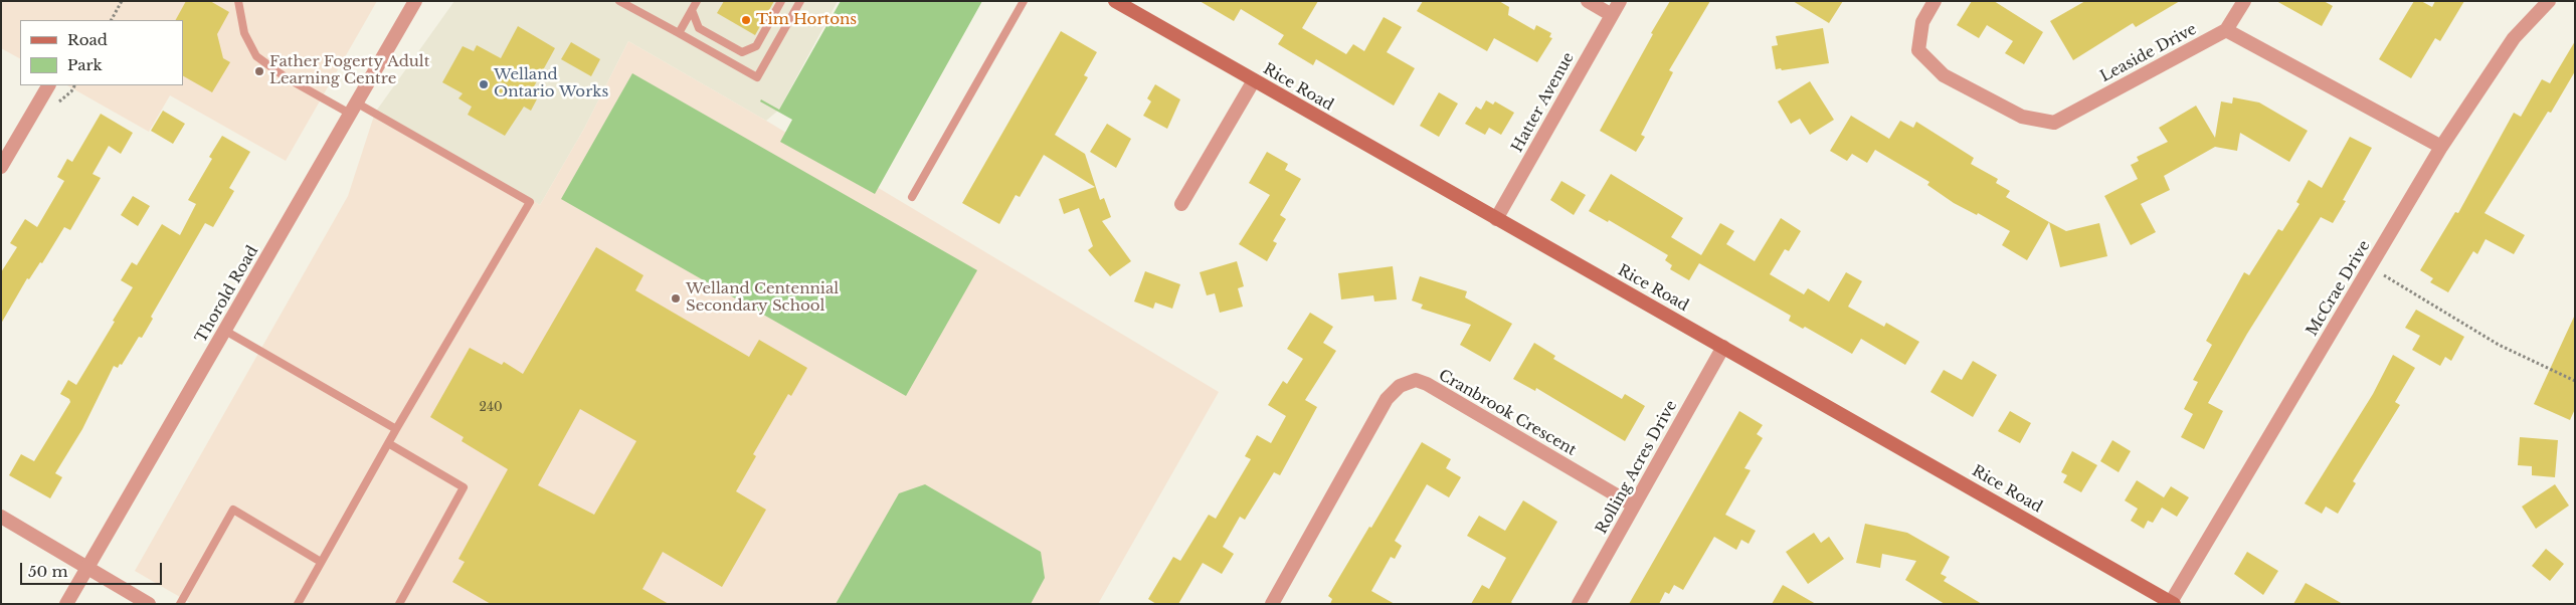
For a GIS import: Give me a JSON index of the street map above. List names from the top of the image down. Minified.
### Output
{"streets":{"main road":["Rice Road"],"street":["Leaside Drive","Hatter Avenue","McCrae Drive","Thorold Road","Cranbrook Crescent","Rolling Acres Drive"]},"crossings":[["Rice Road","Hatter Avenue"],["Rice Road","McCrae Drive"],["Rice Road","Rolling Acres Drive"],["Cranbrook Crescent","Rolling Acres Drive"]],"places":["Tim Hortons","Father Fogerty Adult Learning Centre","Welland Ontario Works","Welland Centennial Secondary School"],"house_numbers":["240"],"legend":["Road","Park"],"scale_bar":"50 m"}
